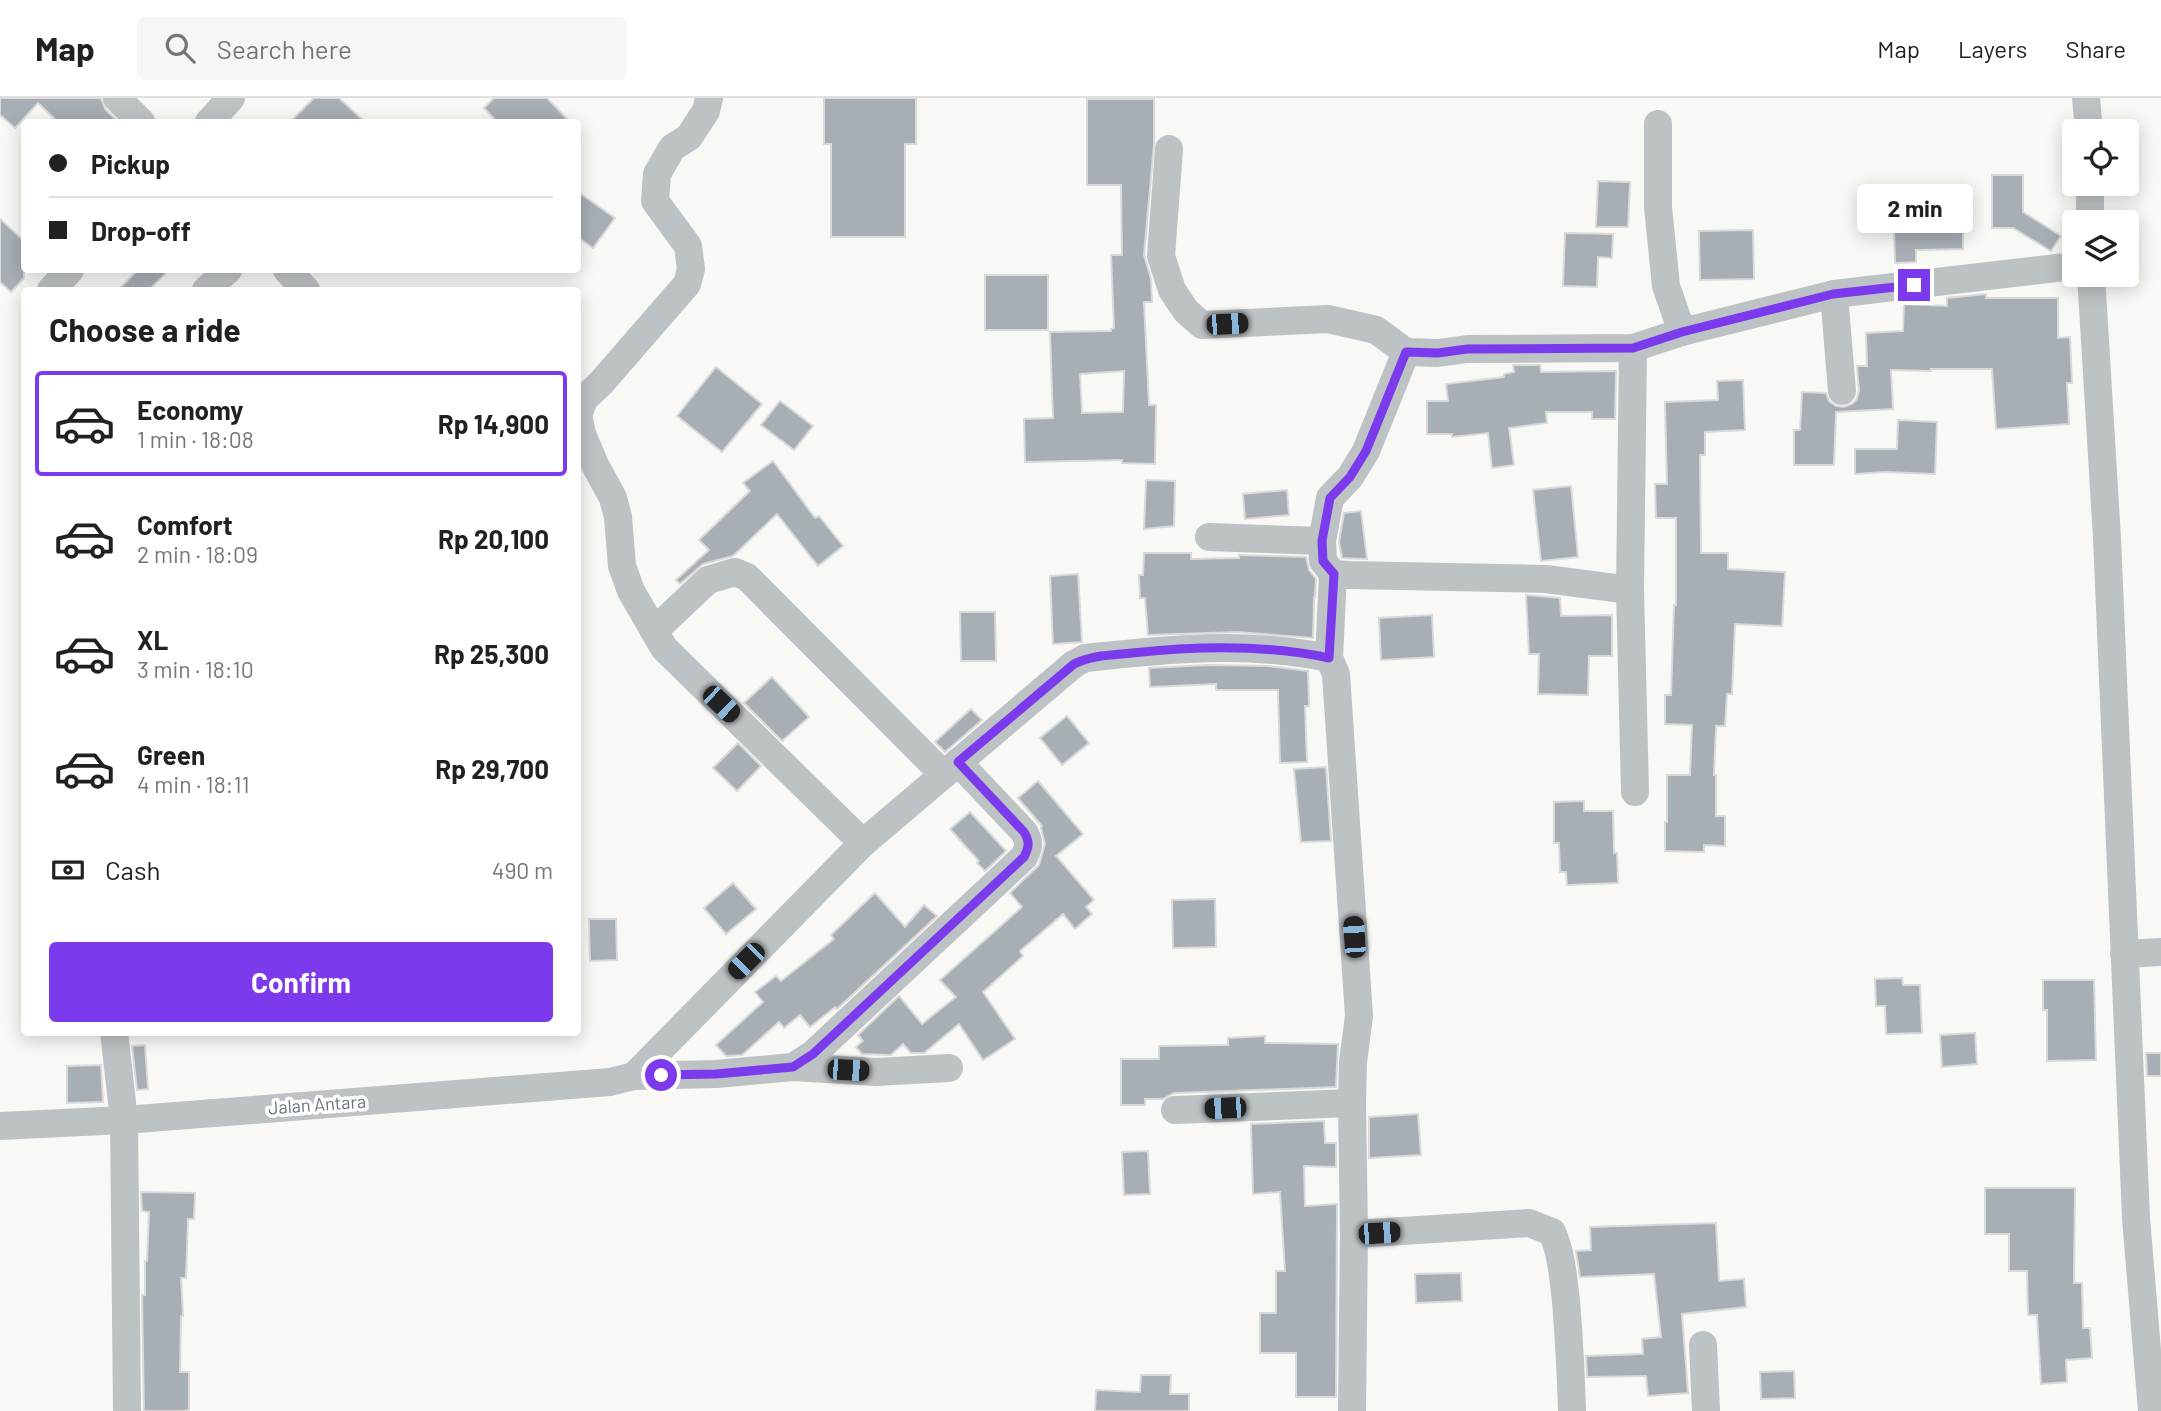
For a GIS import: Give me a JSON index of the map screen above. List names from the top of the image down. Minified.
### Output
{"streets":{"street":["Jalan Antara"]},"page":{"header":"Map","search":"Search here","nav":["Map","Layers","Share"],"banner":["Pickup","Drop-off"],"bubble":"2 min","heading":"Choose a ride","list":[{"name":"Economy","note":"1 min · 18:08","value":"Rp 14,900"},{"name":"Comfort","note":"2 min · 18:09","value":"Rp 20,100"},{"name":"XL","note":"3 min · 18:10","value":"Rp 25,300"},{"name":"Green","note":"4 min · 18:11","value":"Rp 29,700"}],"pay":["Cash","490 m"],"buttons":"Confirm"}}
